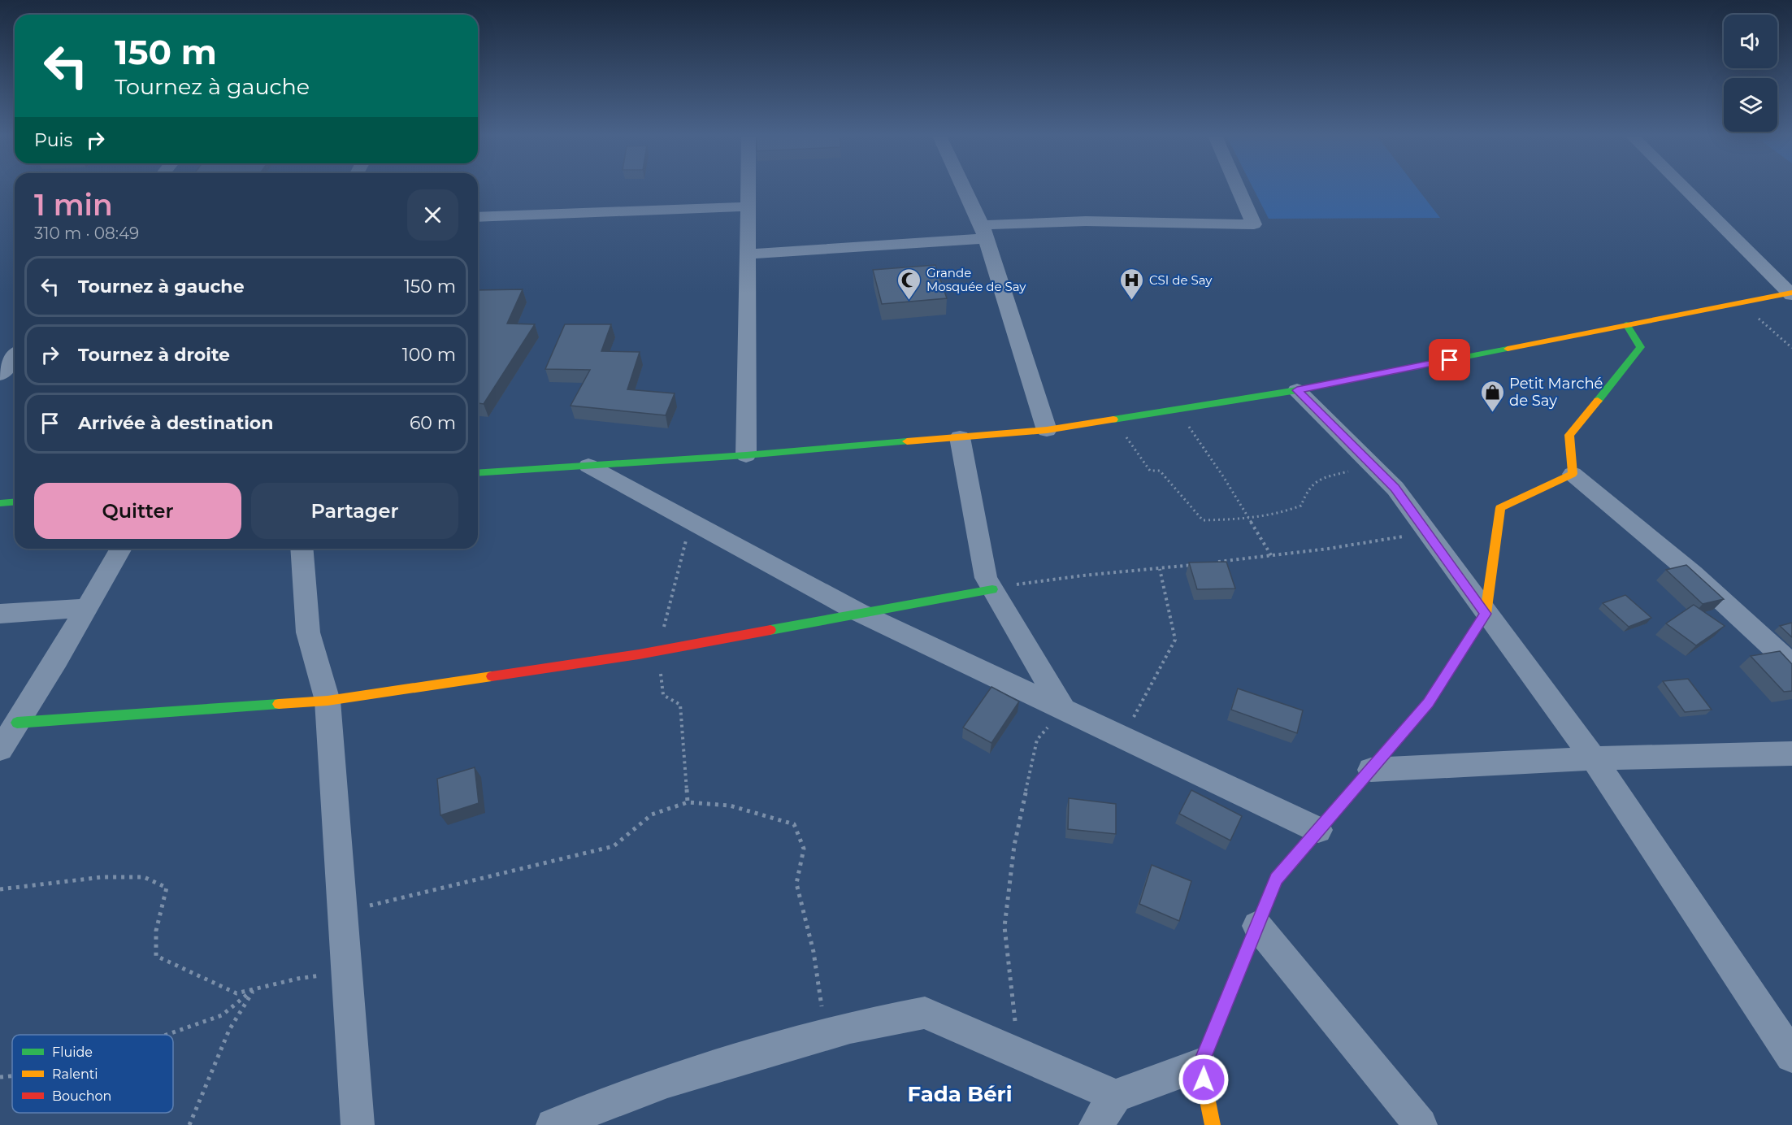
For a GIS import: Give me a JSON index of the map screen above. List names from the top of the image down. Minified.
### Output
{"districts":["Fada Béri"],"places":{"mosque":["Grande Mosquée de Say"],"hospital":["CSI de Say"],"shop":["Petit Marché de Say"]},"legend":["Fluide","Ralenti","Bouchon"],"page":{"turn":["150 m","Tournez à gauche"],"then":"Puis","heading":["1 min","310 m · 08:49"],"list":[{"name":"Tournez à gauche","value":"150 m"},{"name":"Tournez à droite","value":"100 m"},{"name":"Arrivée à destination","value":"60 m"}],"buttons":["Quitter","Partager"]}}
